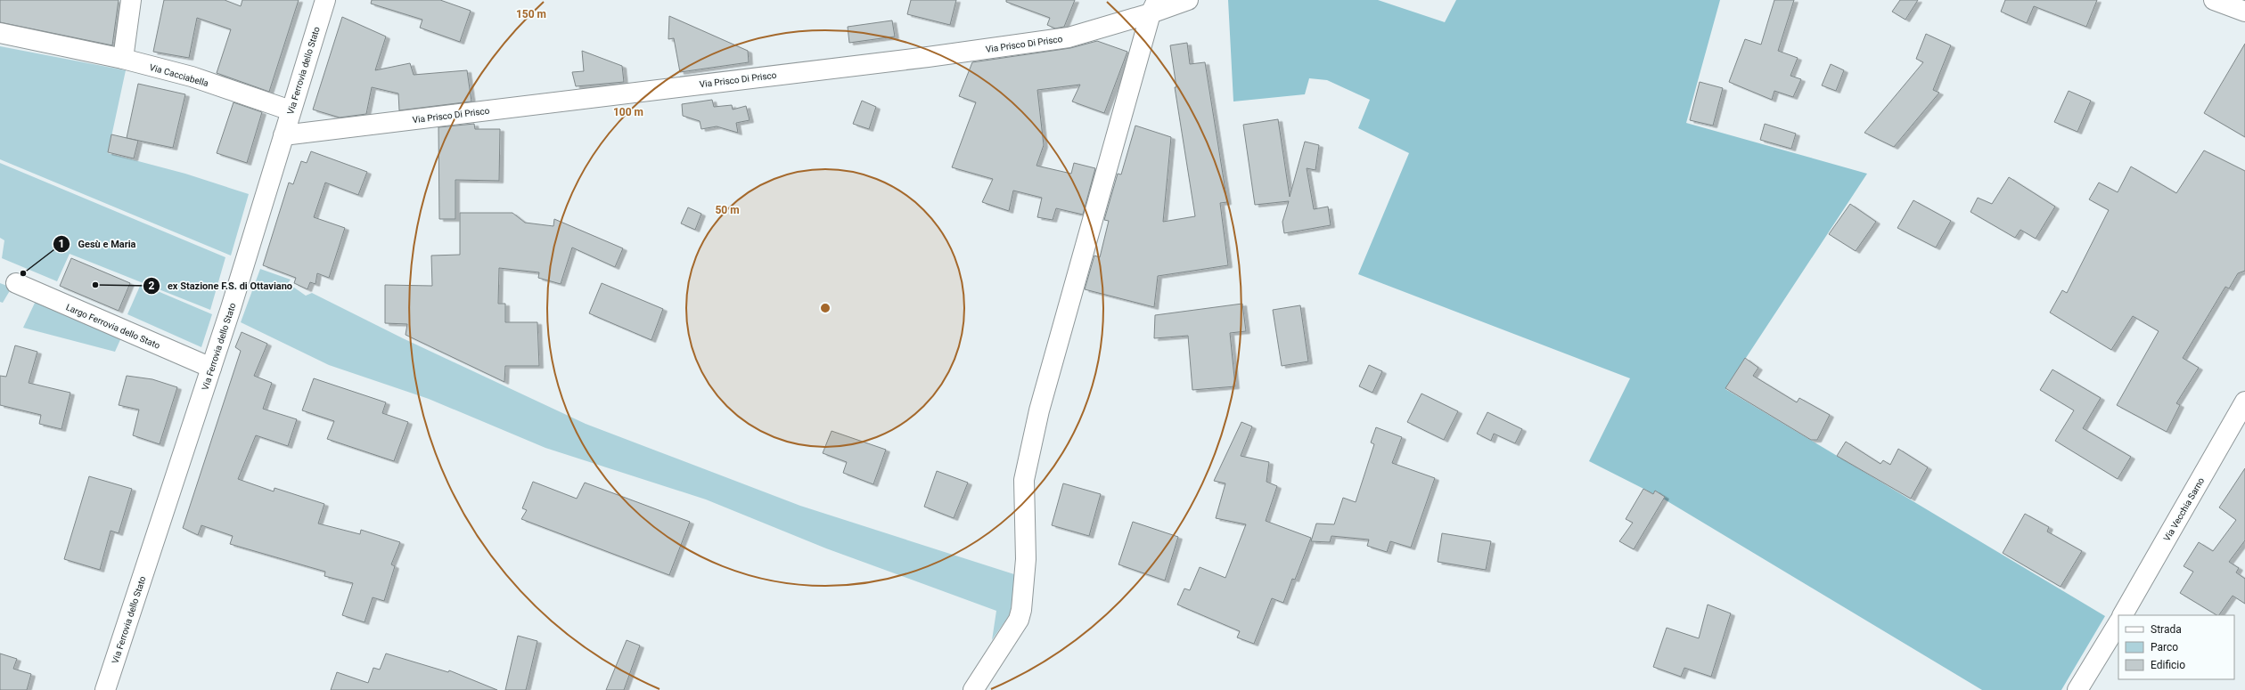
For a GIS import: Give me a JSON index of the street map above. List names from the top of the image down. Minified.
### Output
{"streets":{"street":["Via Prisco Di Prisco","Via Ferrovia dello Stato","Via Cacciabella","Largo Ferrovia dello Stato","Via Vecchia Sarno"]},"crossings":[["Via Prisco Di Prisco","Via Ferrovia dello Stato"],["Via Ferrovia dello Stato","Via Cacciabella"],["Via Ferrovia dello Stato","Largo Ferrovia dello Stato"]],"places":["Gesù e Maria","ex Stazione F.S. di Ottaviano"],"legend":["Strada","Parco","Edificio"],"rings":["150 m","100 m","50 m"]}
